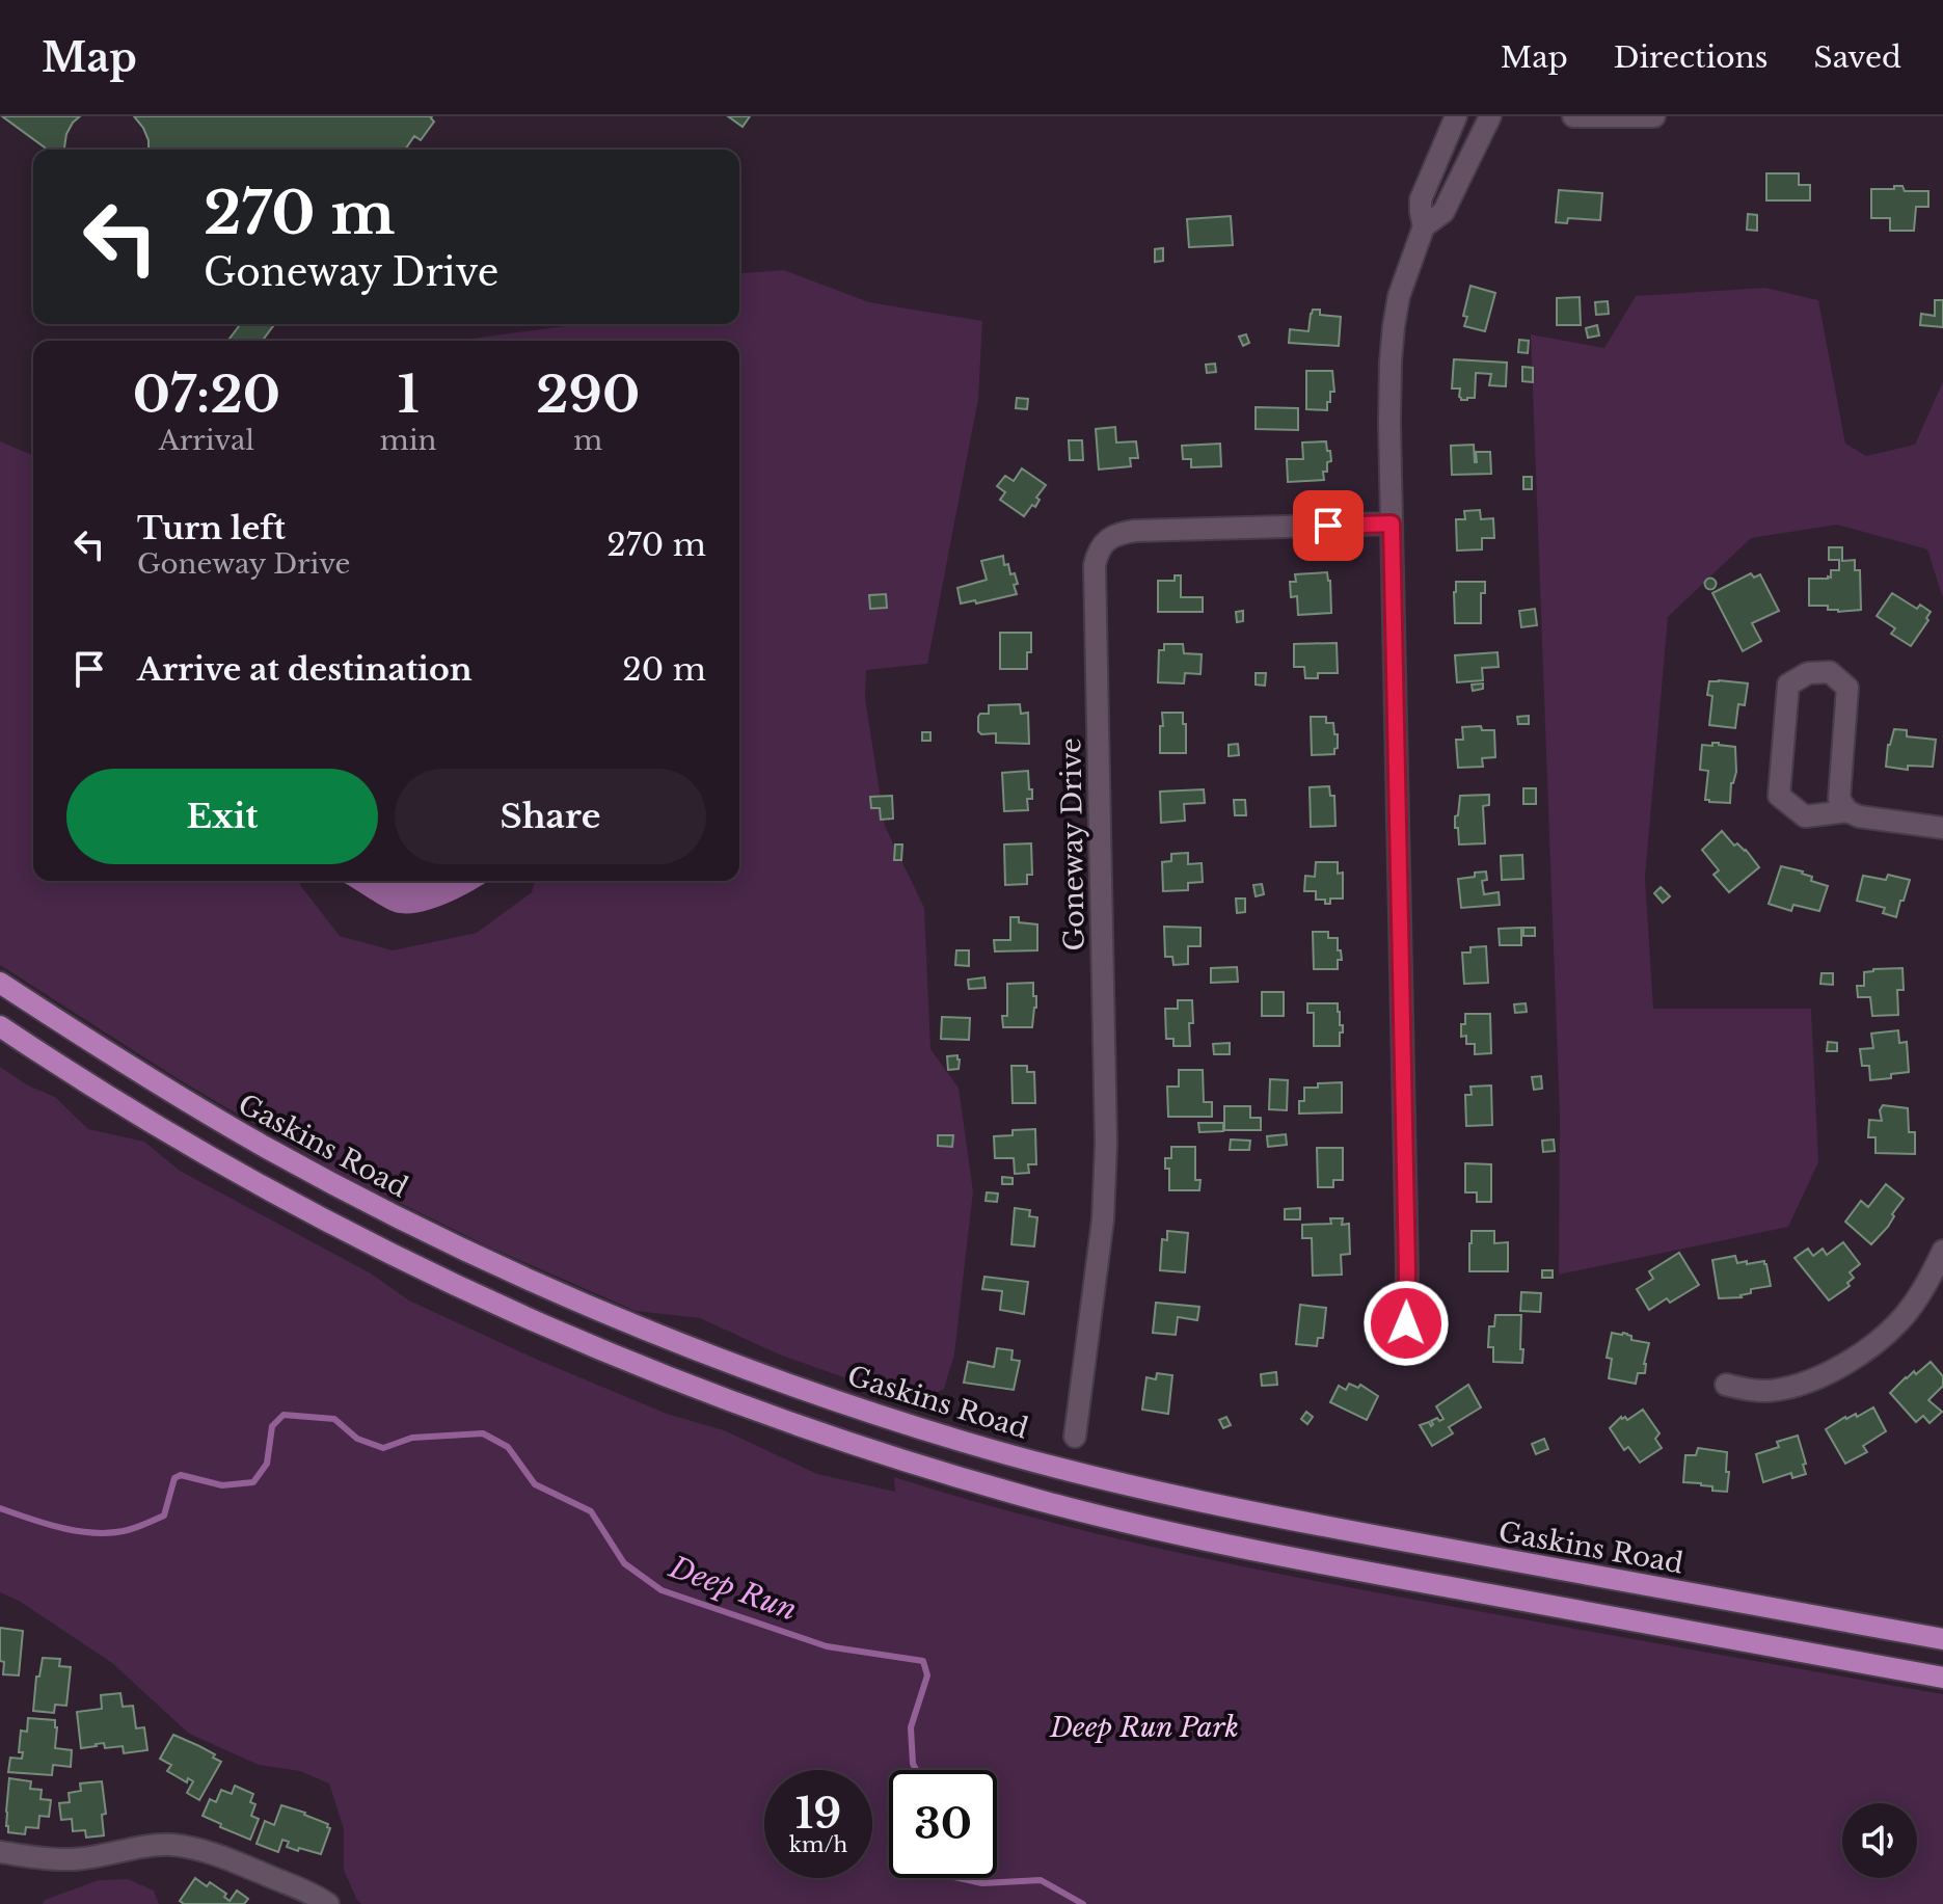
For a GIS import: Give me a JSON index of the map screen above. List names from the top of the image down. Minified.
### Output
{"streets":{"main road":["Gaskins Road"],"street":["Goneway Drive"]},"water":["Deep Run"],"parks":["Deep Run Park"],"page":{"header":"Map","nav":["Map","Directions","Saved"],"turn":["270 m","Goneway Drive"],"eta":["07:20","Arrival","1","min","290","m"],"list":[{"name":"Turn left","note":"Goneway Drive","value":"270 m"},{"name":"Arrive at destination","value":"20 m"}],"buttons":["Exit","Share"],"speed":"19 km/h","limit":"30"}}
